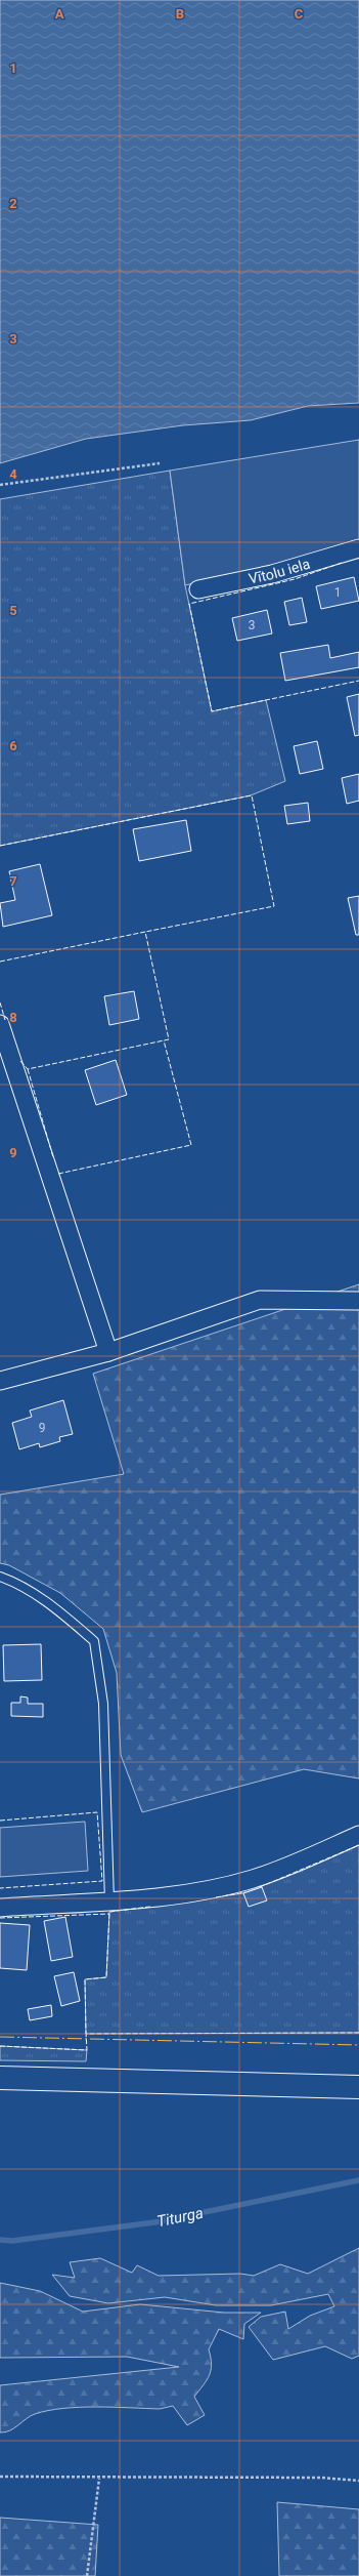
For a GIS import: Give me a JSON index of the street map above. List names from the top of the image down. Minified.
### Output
{"streets":{"street":["Vītolu iela"]},"water":["Titurga"],"house_numbers":["1","3","9"],"grid":{"columns":["A","B","C"],"rows":["1","2","3","4","5","6","7","8","9"]}}
